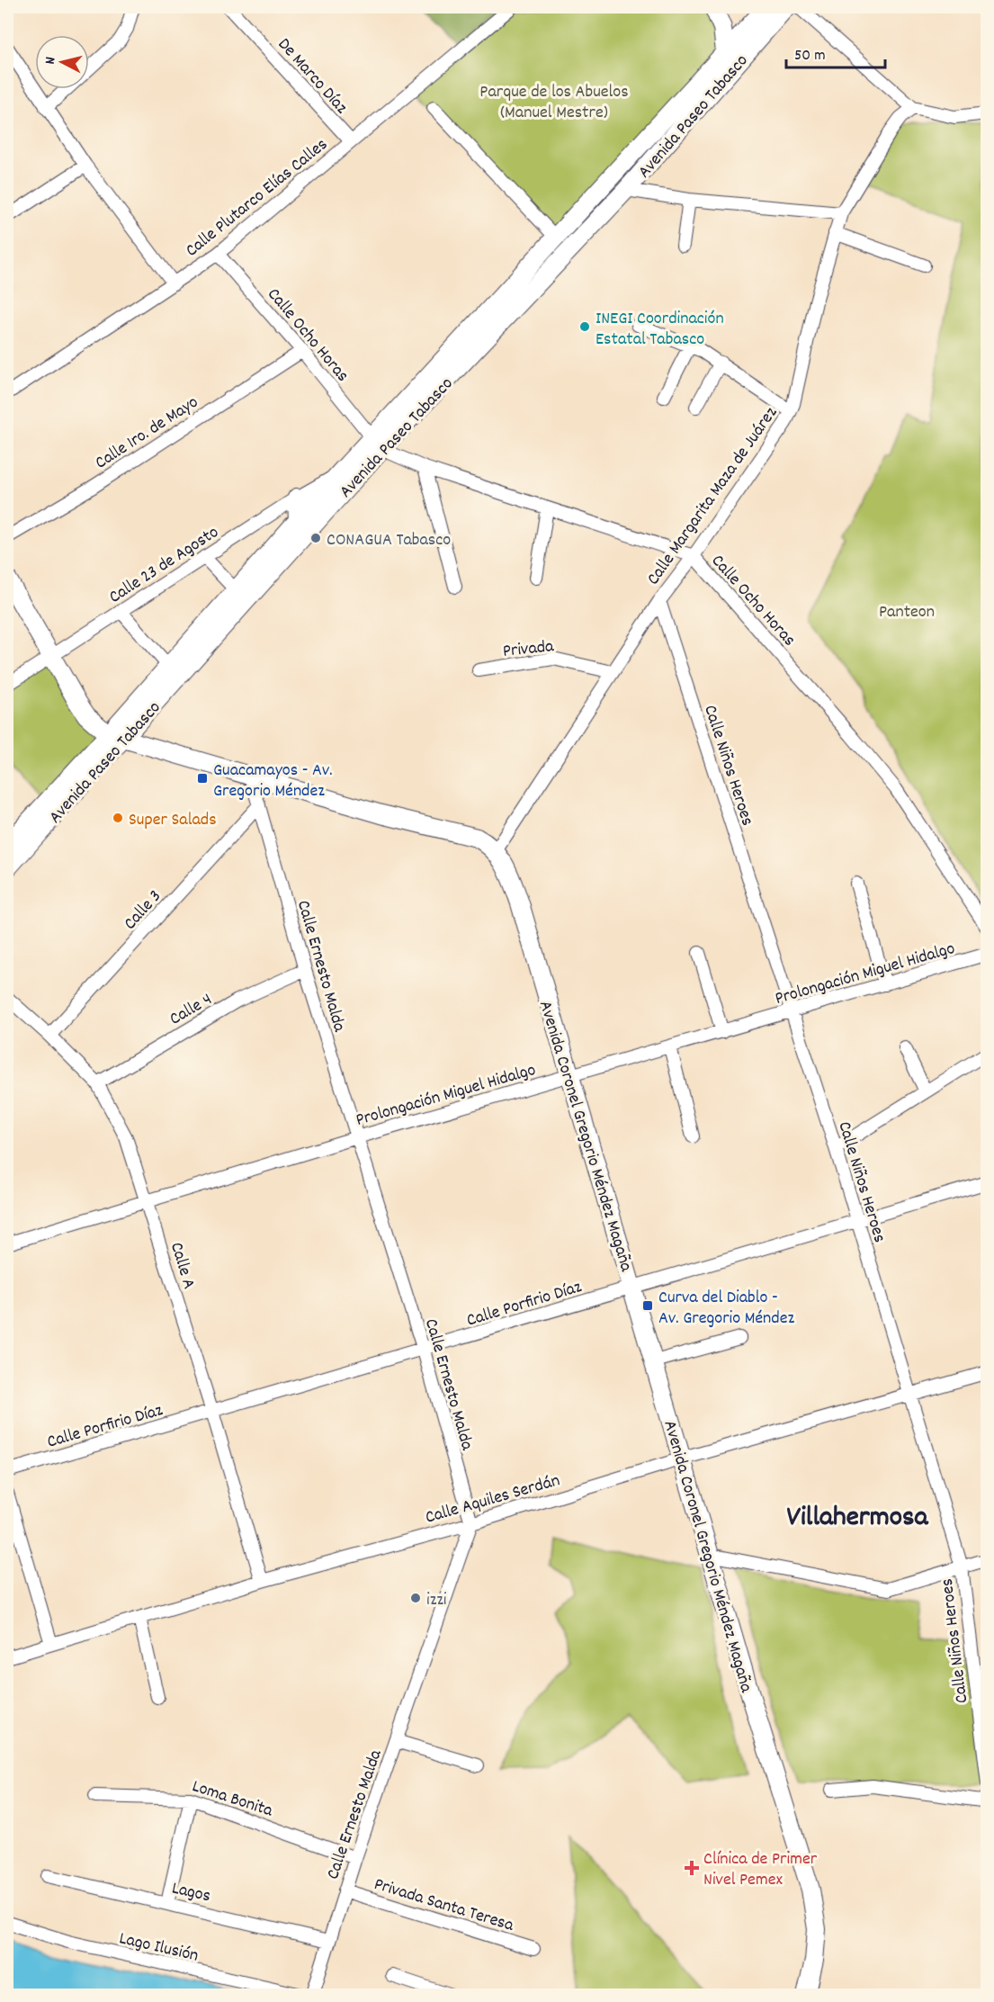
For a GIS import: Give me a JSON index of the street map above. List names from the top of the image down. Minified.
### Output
{"streets":{"main road":["Avenida Paseo Tabasco","Avenida Coronel Gregorio Méndez Magaña"],"street":["De Marco Díaz","Calle Plutarco Elías Calles","Calle Ocho Horas","Calle 1ro. de Mayo","Calle Margarita Maza de Juárez","Calle 23 de Agosto","Privada","Calle Niños Heroes","Calle 3","Calle Ernesto Malda","Prolongación Miguel Hidalgo","Calle 4","Calle A","Calle Porfirio Díaz","Calle Aquiles Serdán","Loma Bonita","Lagos","Privada Santa Teresa","Lago Ilusión"]},"crossings":[["De Marco Díaz","Calle Plutarco Elías Calles"],["Avenida Paseo Tabasco","Calle Ocho Horas"],["Avenida Paseo Tabasco","Calle 23 de Agosto"],["Avenida Paseo Tabasco","Avenida Coronel Gregorio Méndez Magaña"],["Calle Plutarco Elías Calles","Calle Ocho Horas"],["Calle Ocho Horas","Calle 1ro. de Mayo"],["Calle Ocho Horas","Calle Margarita Maza de Juárez"],["Calle Margarita Maza de Juárez","Privada"],["Calle Margarita Maza de Juárez","Calle Niños Heroes"],["Calle Margarita Maza de Juárez","Avenida Coronel Gregorio Méndez Magaña"],["Calle 23 de Agosto","Avenida Coronel Gregorio Méndez Magaña"],["Calle Niños Heroes","Prolongación Miguel Hidalgo"],["Calle Niños Heroes","Calle Porfirio Díaz"],["Calle Niños Heroes","Calle Aquiles Serdán"],["Calle 3","Calle Ernesto Malda"],["Calle 3","Calle A"],["Calle Ernesto Malda","Prolongación Miguel Hidalgo"],["Calle Ernesto Malda","Calle 4"],["Calle Ernesto Malda","Avenida Coronel Gregorio Méndez Magaña"],["Calle Ernesto Malda","Calle Porfirio Díaz"],["Calle Ernesto Malda","Calle Aquiles Serdán"],["Calle Ernesto Malda","Loma Bonita"],["Calle Ernesto Malda","Lagos"],["Calle Ernesto Malda","Privada Santa Teresa"],["Prolongación Miguel Hidalgo","Avenida Coronel Gregorio Méndez Magaña"],["Prolongación Miguel Hidalgo","Calle A"],["Calle 4","Calle A"],["Avenida Coronel Gregorio Méndez Magaña","Calle Porfirio Díaz"],["Avenida Coronel Gregorio Méndez Magaña","Calle Aquiles Serdán"],["Calle A","Calle Porfirio Díaz"],["Calle A","Calle Aquiles Serdán"]],"districts":["Villahermosa"],"parks":["Parque de los Abuelos (Manuel Mestre)","Panteon"],"places":{"other":["INEGI Coordinación Estatal Tabasco","CONAGUA Tabasco","Super Salads","izzi"],"transit":["Guacamayos - Av. Gregorio Méndez","Curva del Diablo - Av. Gregorio Méndez"],"health":["Clínica de Primer Nivel Pemex"]},"scale_bar":"50 m","north":"left"}
